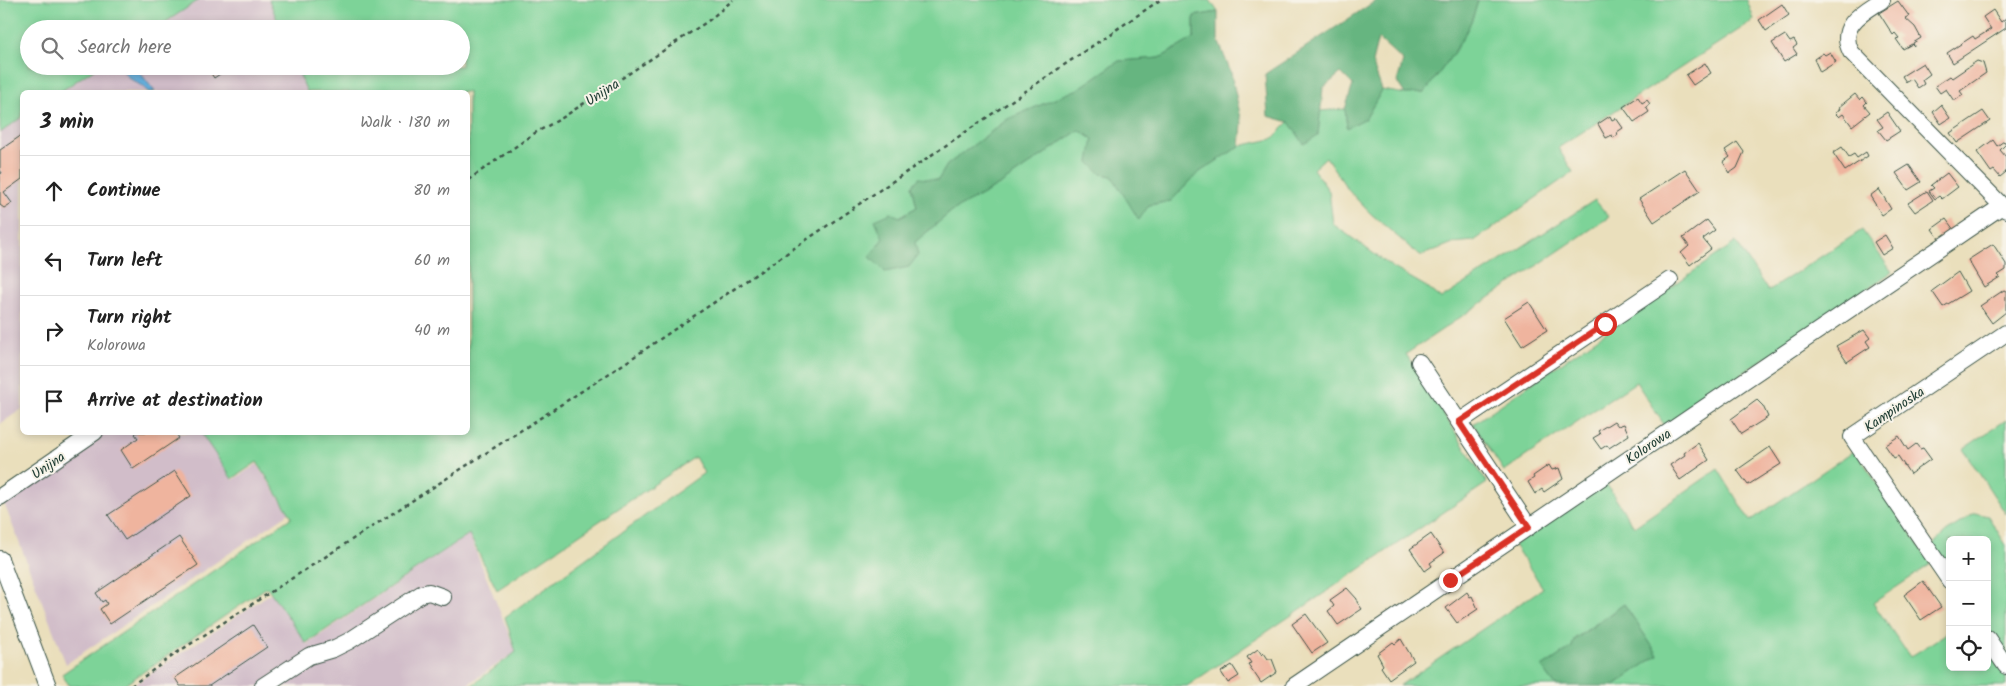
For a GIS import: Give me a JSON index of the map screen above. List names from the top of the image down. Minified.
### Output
{"streets":{"street":["Unijna","Kampinoska","Kolorowa"]},"page":{"search":"Search here","heading":["3 min","Walk · 180 m"],"list":[["Continue","80 m"],["Turn left","60 m"],["Turn right","Kolorowa","40 m"],"Arrive at destination"],"map_buttons":["+","−"]}}
